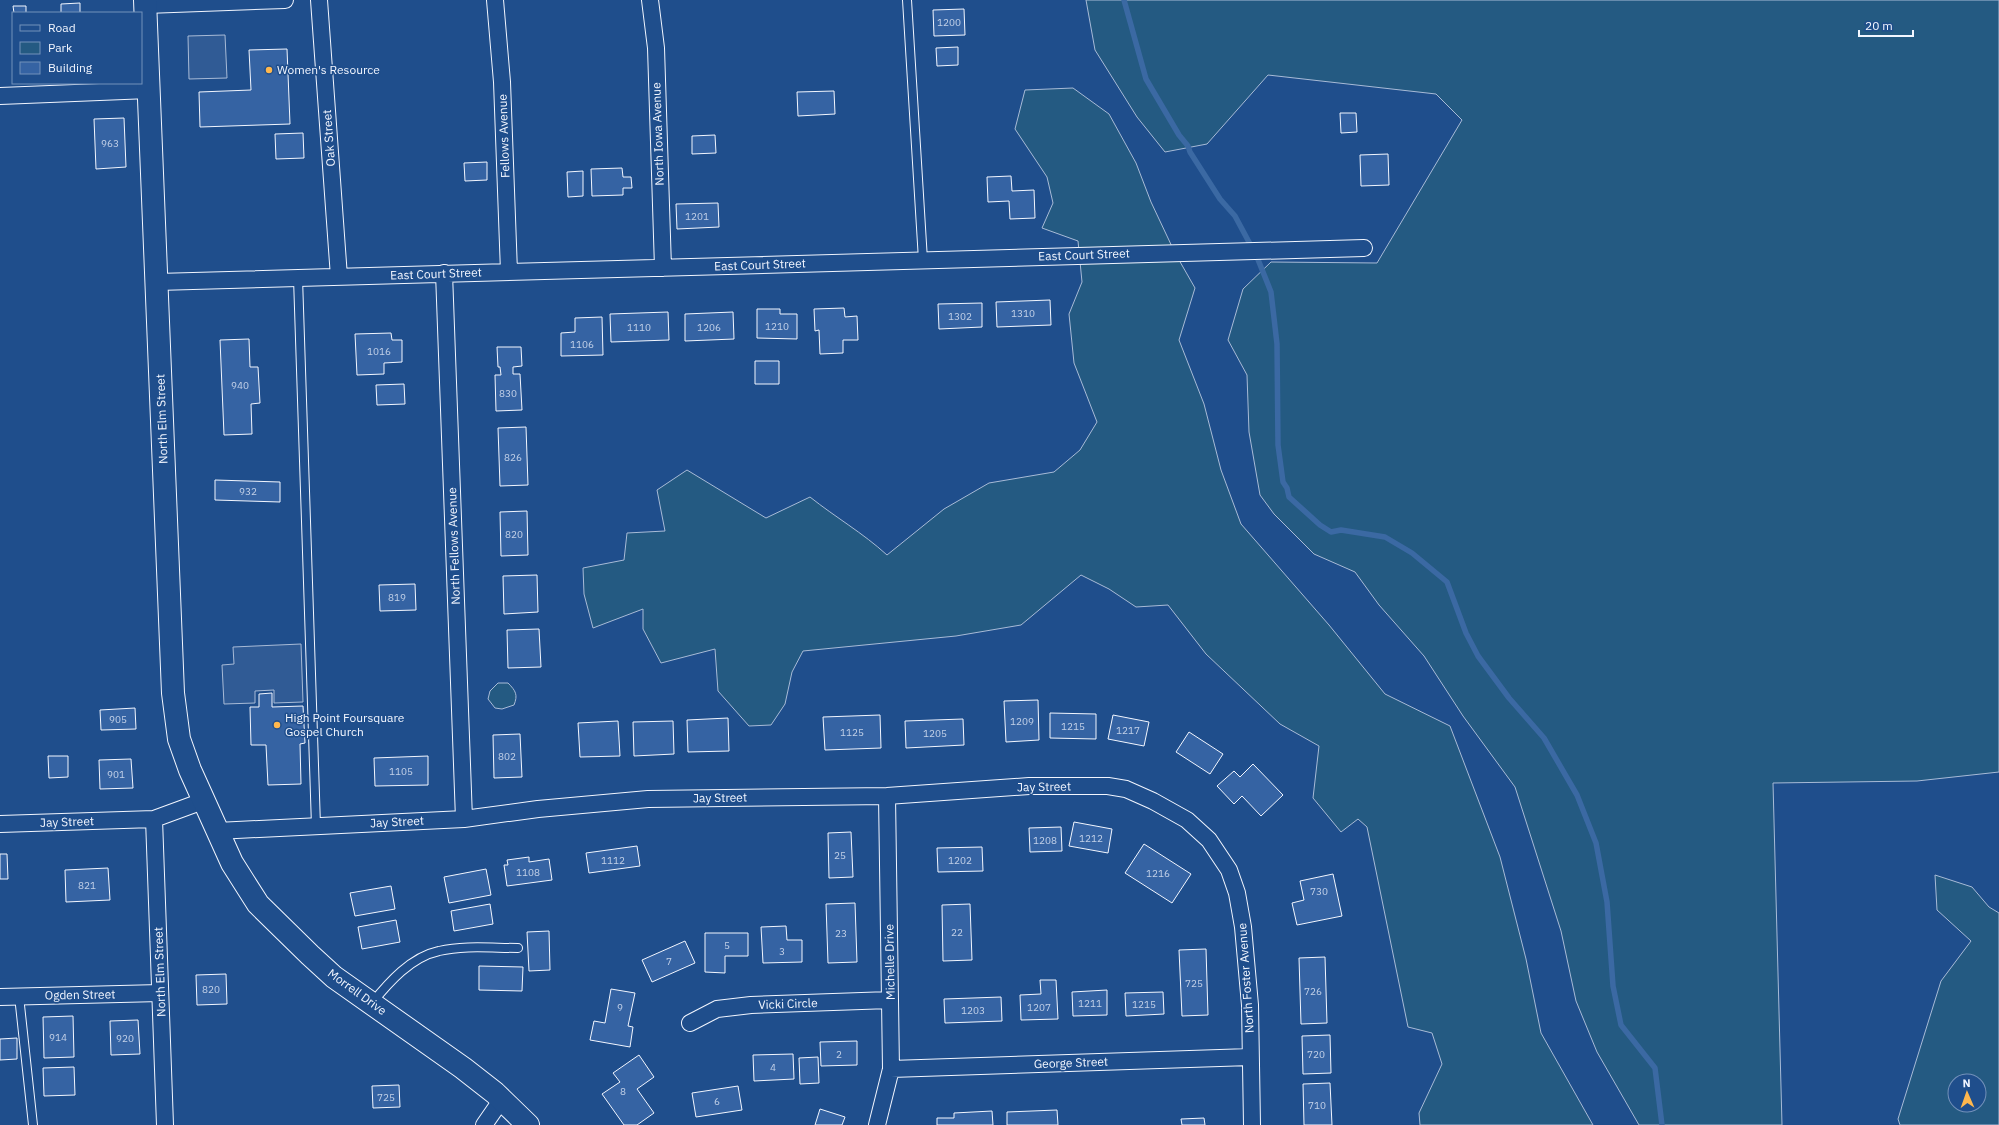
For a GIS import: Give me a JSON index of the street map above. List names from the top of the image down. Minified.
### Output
{"streets":{"main road":["North Elm Street","Morrell Drive"],"street":["North Iowa Avenue","Fellows Avenue","Oak Street","East Court Street","North Fellows Avenue","Jay Street","Michelle Drive","North Foster Avenue","Ogden Street","Vicki Circle","George Street"]},"crossings":[["North Iowa Avenue","East Court Street"],["Fellows Avenue","East Court Street"],["Oak Street","East Court Street"],["East Court Street","North Elm Street"],["East Court Street","North Fellows Avenue"],["North Elm Street","Jay Street"],["North Elm Street","Morrell Drive"],["North Elm Street","Ogden Street"],["North Fellows Avenue","Jay Street"],["Jay Street","Michelle Drive"],["Jay Street","North Foster Avenue"],["Jay Street","Morrell Drive"],["Michelle Drive","Vicki Circle"],["Michelle Drive","George Street"],["North Foster Avenue","George Street"]],"places":["Women's Resource","High Point Foursquare Gospel Church"],"house_numbers":["1200","963","1201","1310","1302","1210","1110","1206","1106","1016","940","830","826","932","820","819","905","1209","1215","1217","1125","1205","802","1105","901","1212","1208","25","1112","1202","1108","1216","821","730","22","23","5","3","7","725","820","726","1211","1215","9","1207","1203","914","920","2","720","4","8","725","6","710"],"legend":["Road","Park","Building"],"scale_bar":"20 m","north":"top"}
